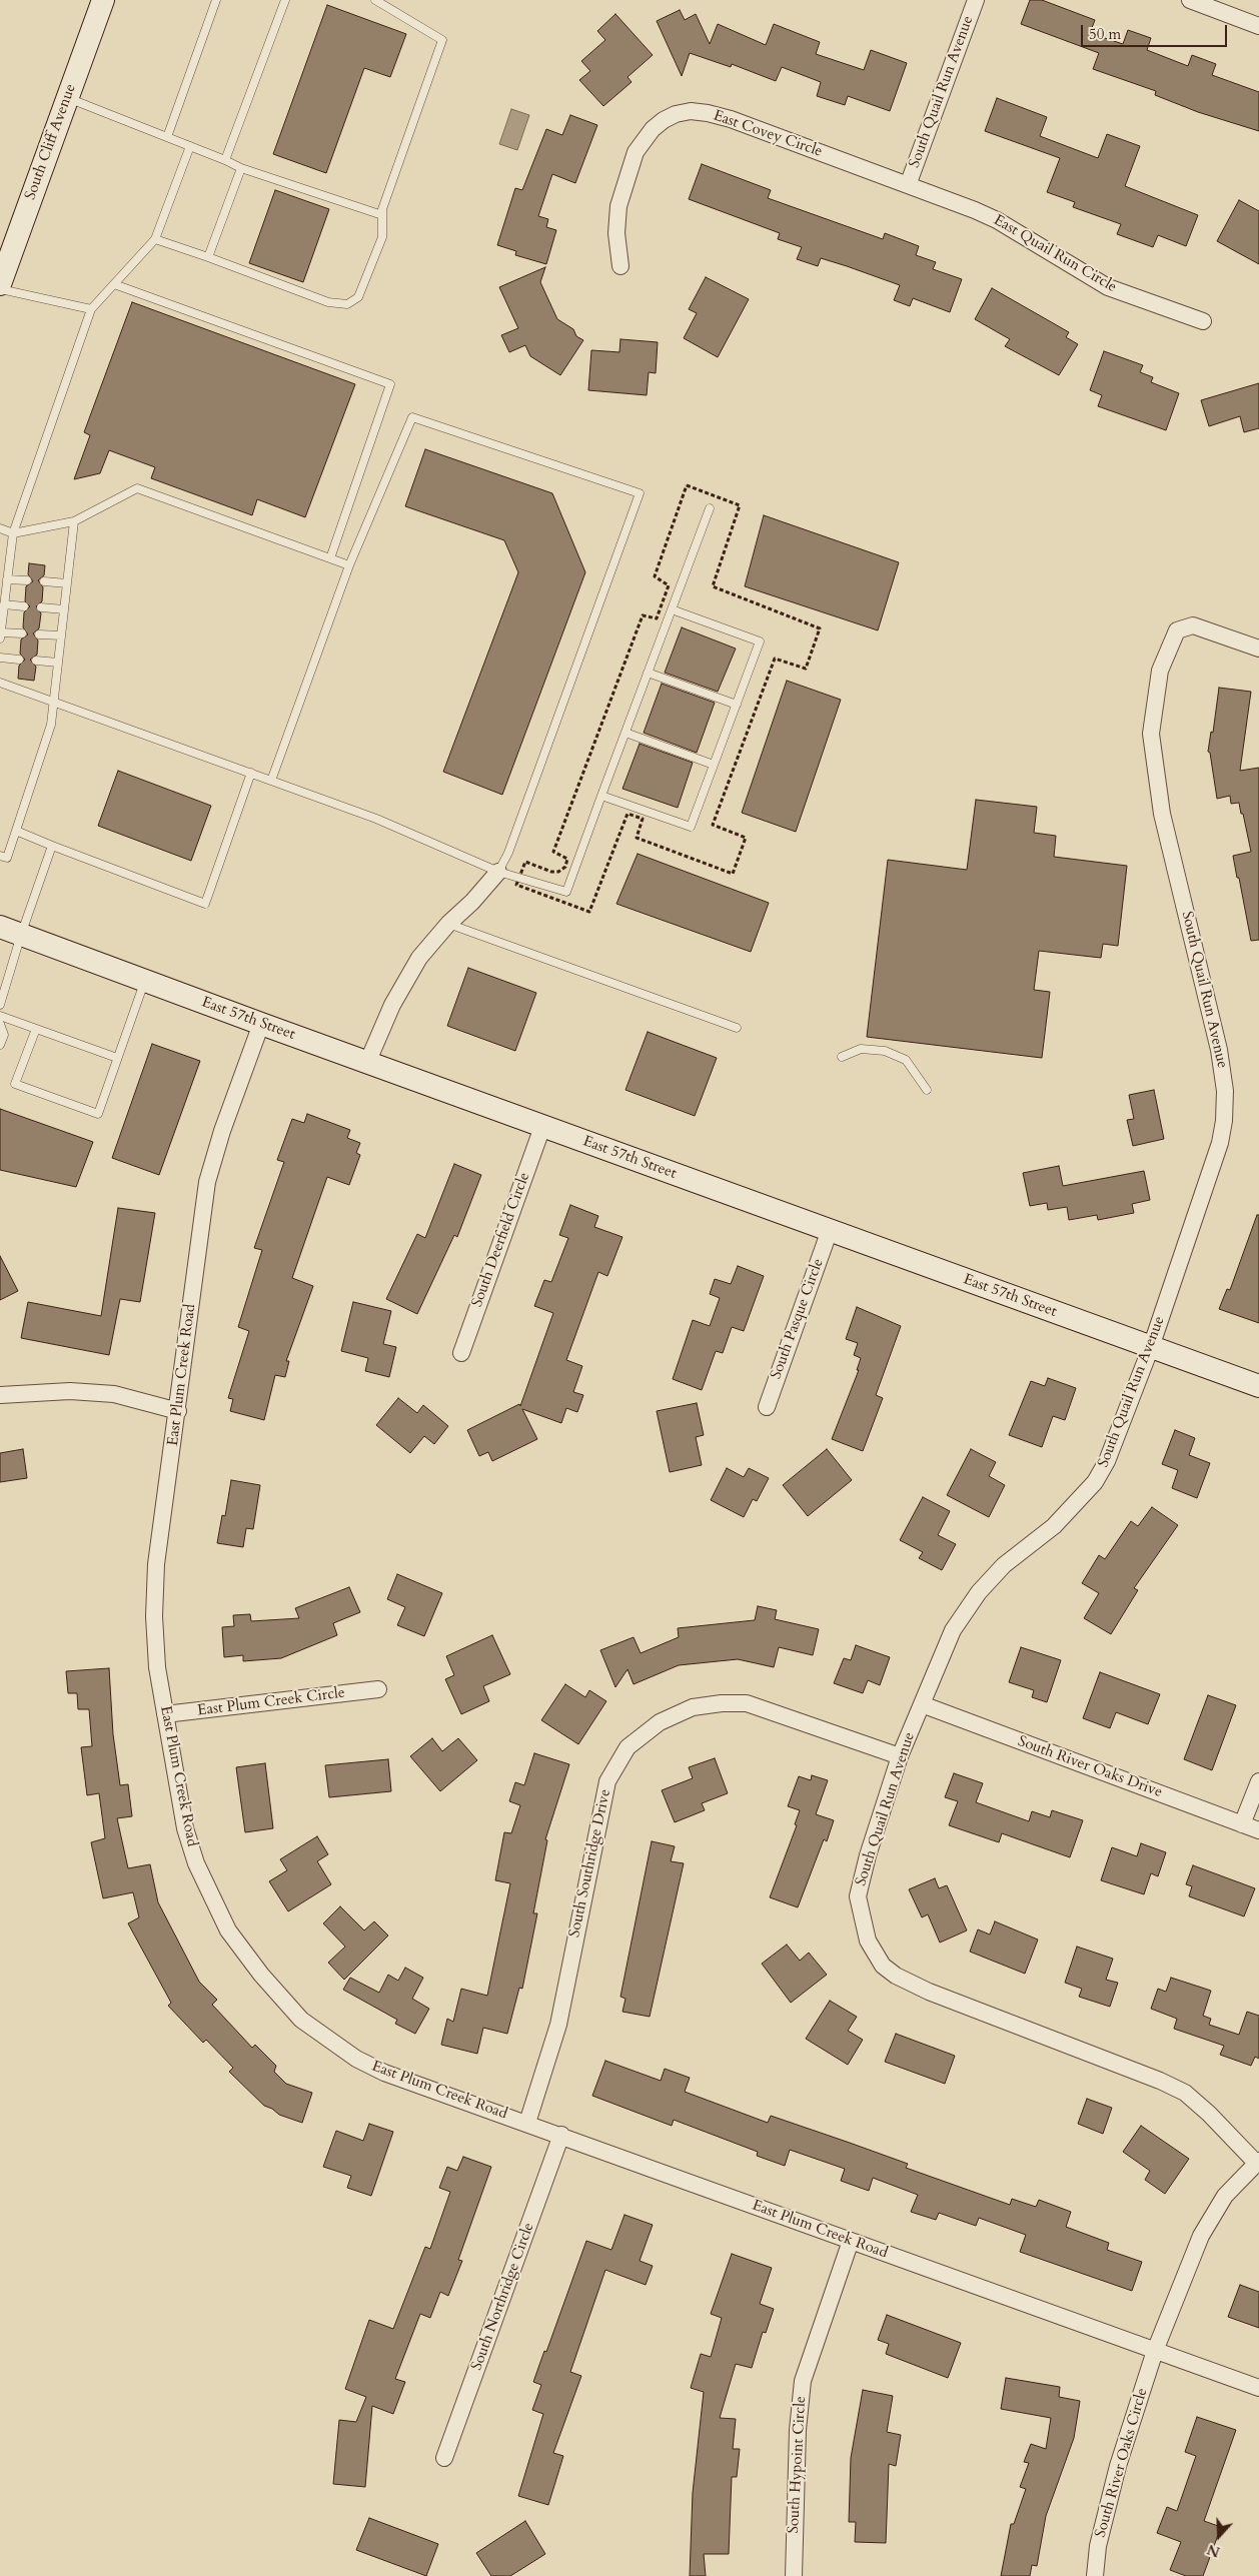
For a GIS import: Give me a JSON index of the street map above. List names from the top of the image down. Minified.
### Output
{"streets":{"main road":["South Cliff Avenue","East 57th Street"],"street":["South Quail Run Avenue","East Covey Circle","East Quail Run Circle","South Deerfield Circle","South Pasque Circle","East Plum Creek Road","East Plum Creek Circle","South River Oaks Drive","South Southridge Drive","South Northridge Circle","South River Oaks Circle","South Hypoint Circle"]},"crossings":[["South Quail Run Avenue","East Covey Circle"],["South Quail Run Avenue","East Quail Run Circle"],["South Quail Run Avenue","East 57th Street"],["South Quail Run Avenue","South River Oaks Drive"],["South Quail Run Avenue","South Southridge Drive"],["East Covey Circle","East Quail Run Circle"],["East 57th Street","South Deerfield Circle"],["East 57th Street","South Pasque Circle"],["East 57th Street","East Plum Creek Road"],["East Plum Creek Road","East Plum Creek Circle"],["East Plum Creek Road","South Southridge Drive"],["East Plum Creek Road","South Northridge Circle"],["East Plum Creek Road","South River Oaks Circle"],["East Plum Creek Road","South Hypoint Circle"]],"scale_bar":"50 m","north":"bottom"}
